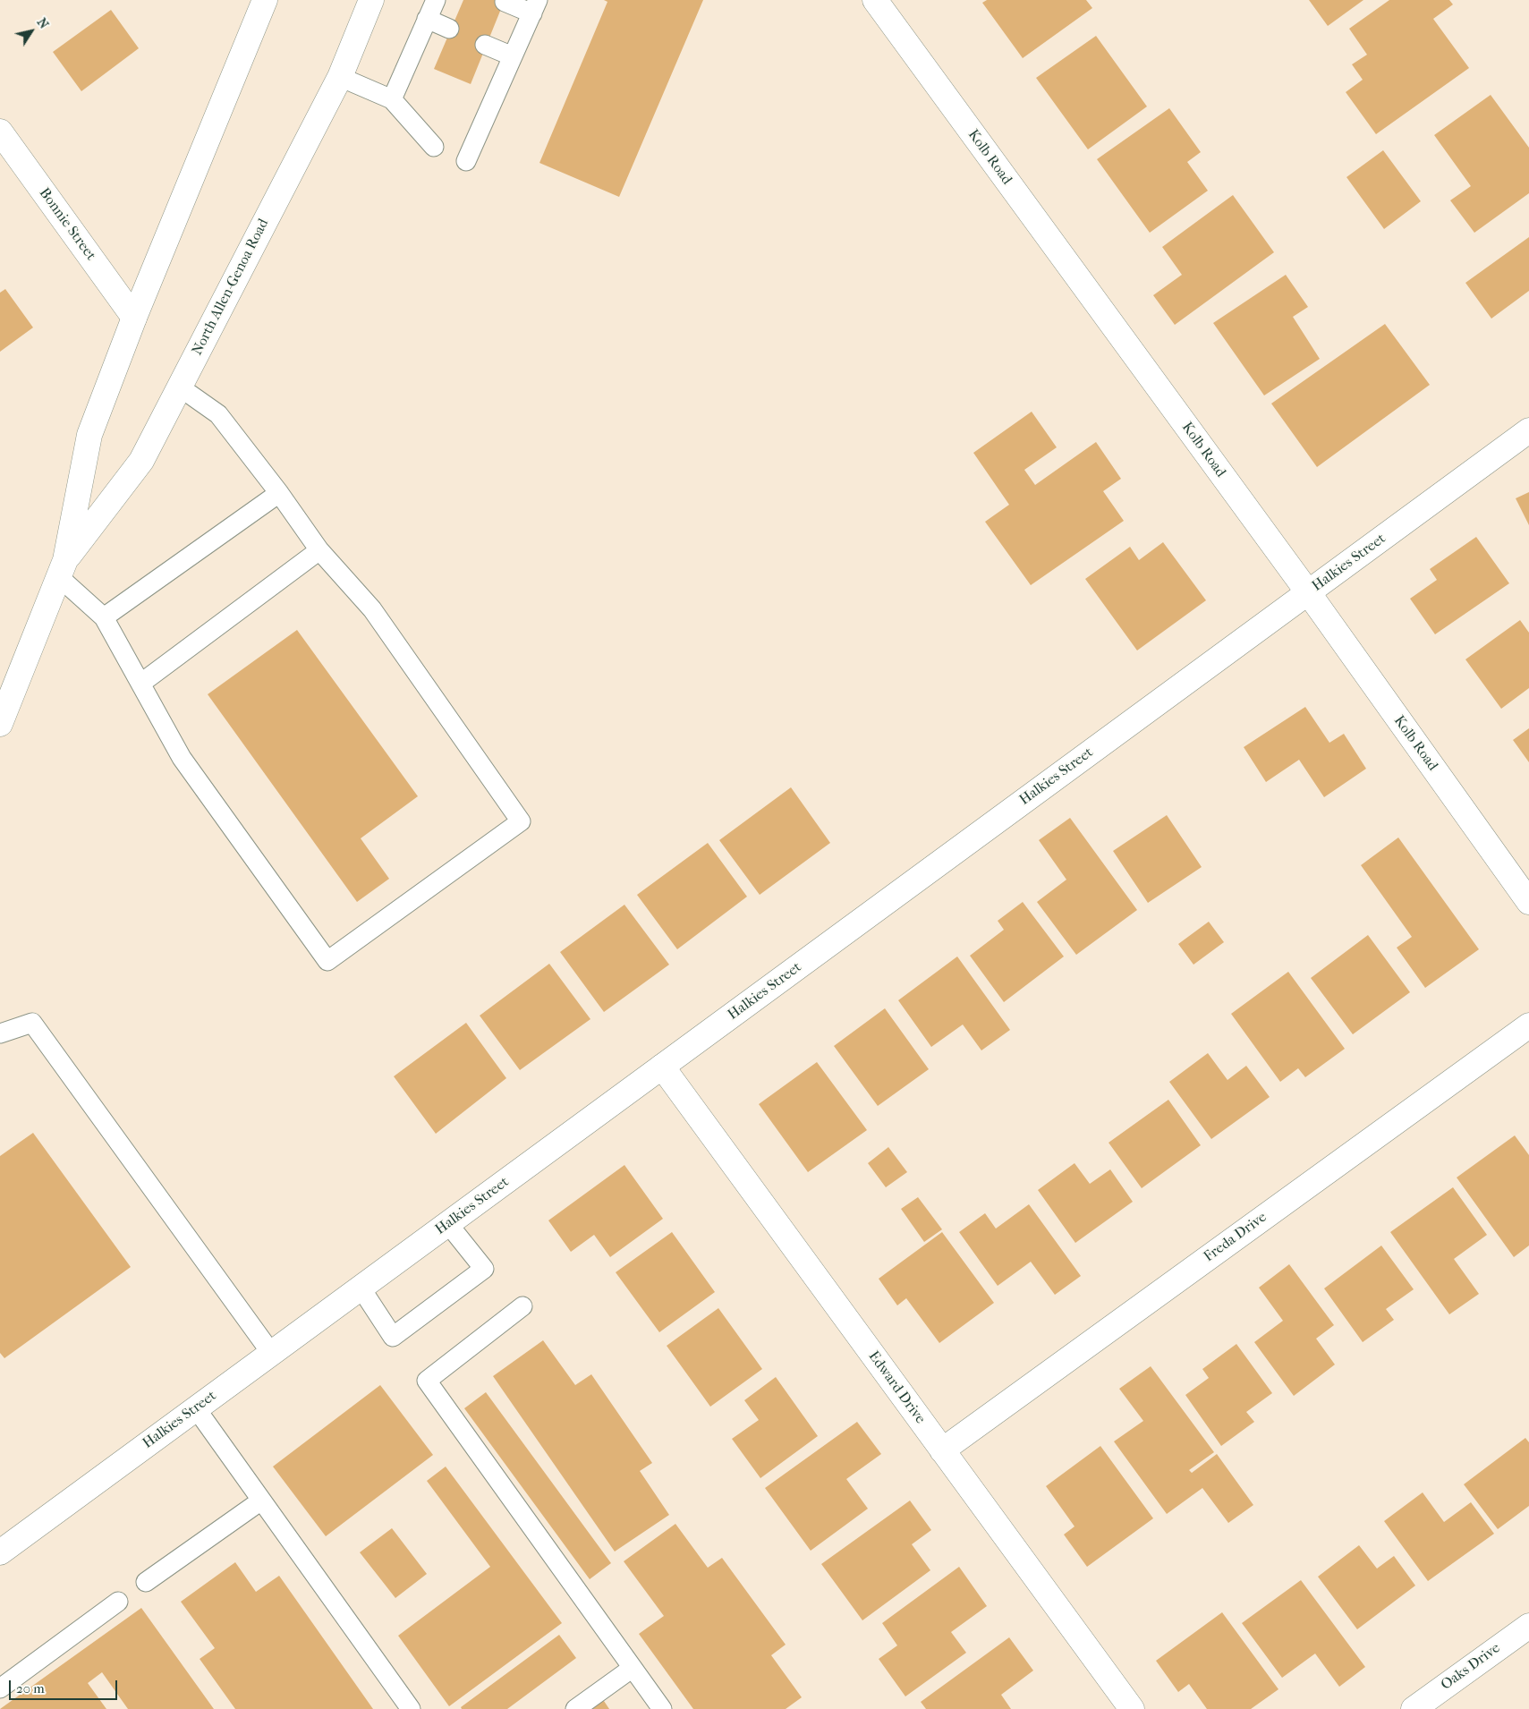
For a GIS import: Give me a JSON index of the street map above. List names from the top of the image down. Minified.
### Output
{"streets":{"street":["Kolb Road","Bonnie Street","North Allen-Genoa Road","Halkies Street","Freda Drive","Edward Drive","Oaks Drive"]},"crossings":[["Kolb Road","Halkies Street"],["Bonnie Street","North Allen-Genoa Road"],["Halkies Street","Edward Drive"],["Freda Drive","Edward Drive"]],"scale_bar":"20 m","north":"top right"}
